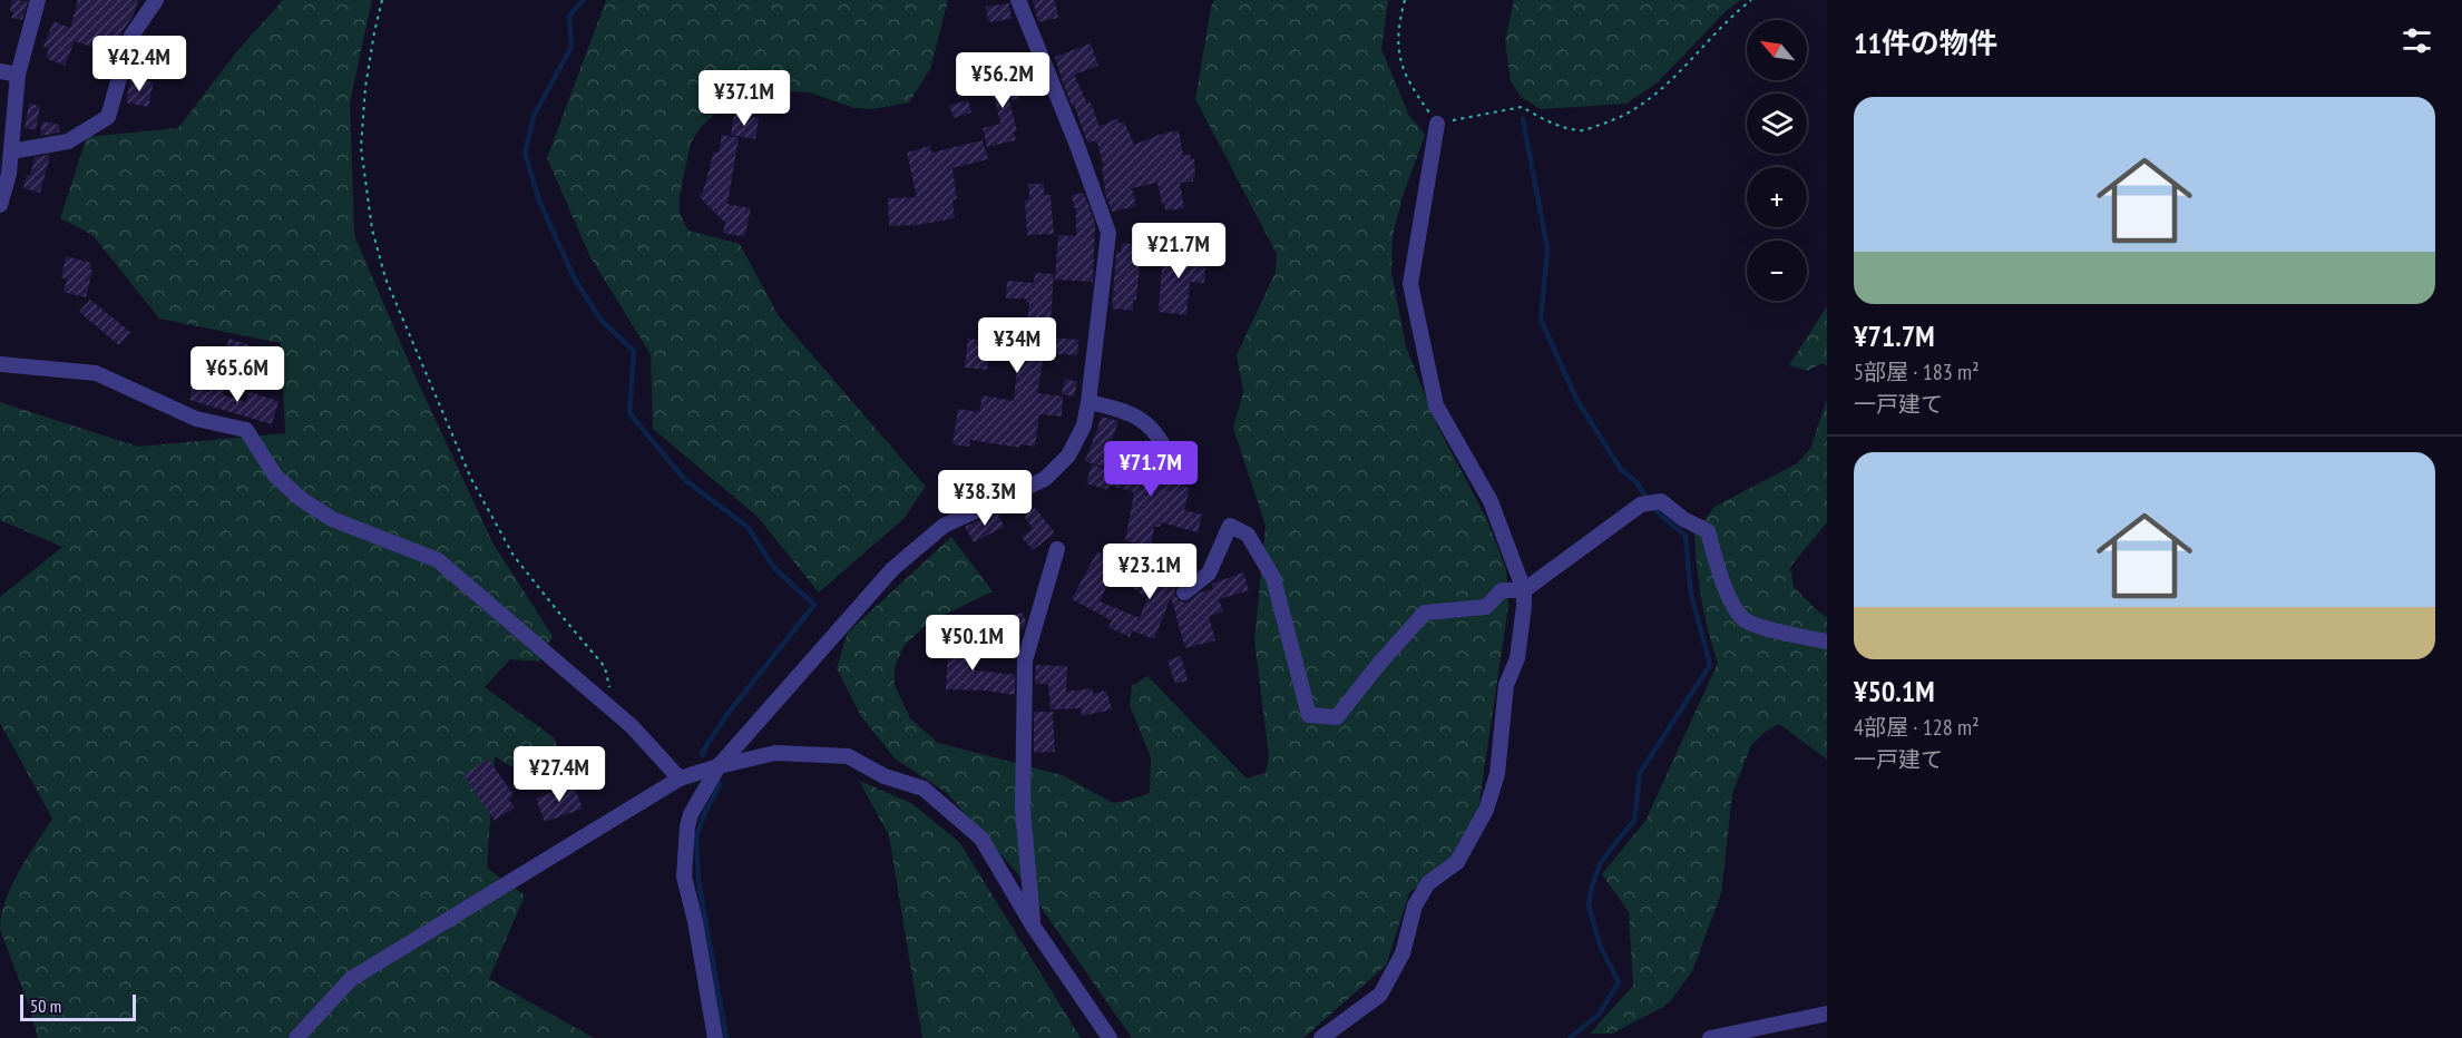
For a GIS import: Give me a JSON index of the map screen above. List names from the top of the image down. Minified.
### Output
{"scale_bar":"50 m","north":"top left","page":{"heading":"11件の物件","map_buttons":["+","−"],"price":["¥42.4M","¥56.2M","¥37.1M","¥21.7M","¥34M","¥65.6M","¥71.7M","¥38.3M","¥23.1M","¥50.1M","¥27.4M"],"list":[{"name":"¥71.7M","note":"5部屋 · 183 m² · 一戸建て"},{"name":"¥50.1M","note":"4部屋 · 128 m² · 一戸建て"}],"scale":"50 m"}}
